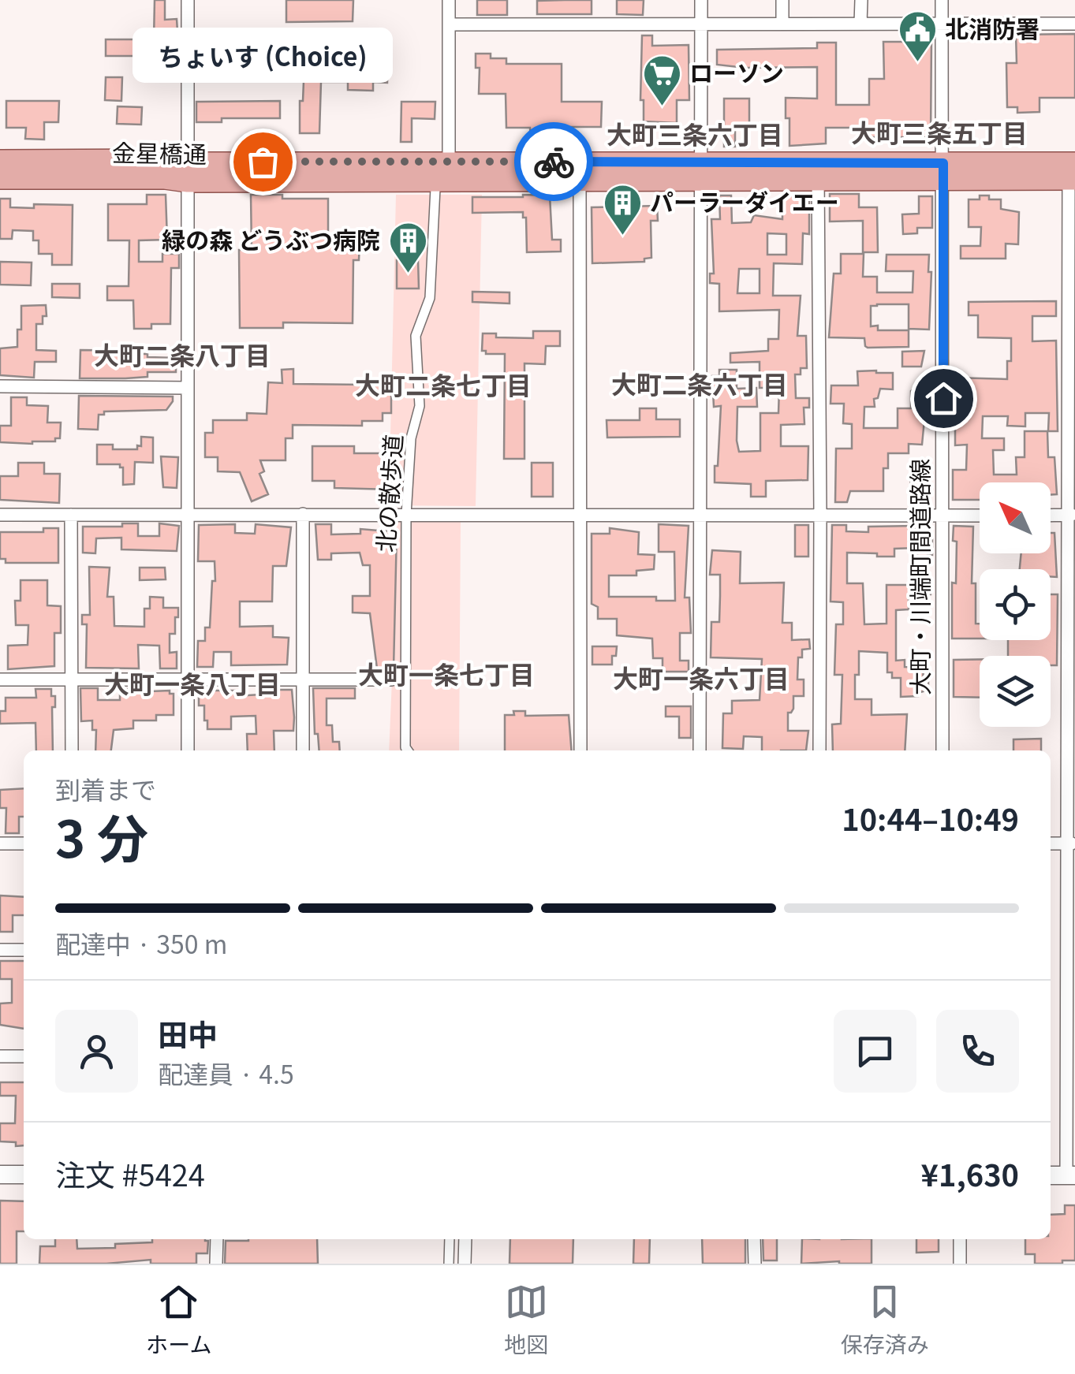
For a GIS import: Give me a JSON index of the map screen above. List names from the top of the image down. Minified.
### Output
{"streets":{"main road":["金星橋通"],"street":["北の散歩道","大町・川端町間道路線"]},"crossings":[["金星橋通","北の散歩道"],["金星橋通","大町・川端町間道路線"]],"districts":["大町三条五丁目","大町三条六丁目","大町二条八丁目","大町二条六丁目","大町二条七丁目","大町一条七丁目","大町一条六丁目","大町一条八丁目"],"places":{"public building":["北消防署"],"supermarket":["ローソン"],"other":["ちょいす (Choice)"],"building":["パーラーダイエー","緑の森 どうぶつ病院"]},"north":"top left","page":{"bubble":"ちょいす (Choice)","heading":["3 分","到着まで","10:44–10:49"],"panel":["田中","配達員 · 4.5","注文 #5424","¥1,630"],"bar":"配達中 · 350 m","tabs":["ホーム","地図","保存済み"]}}
